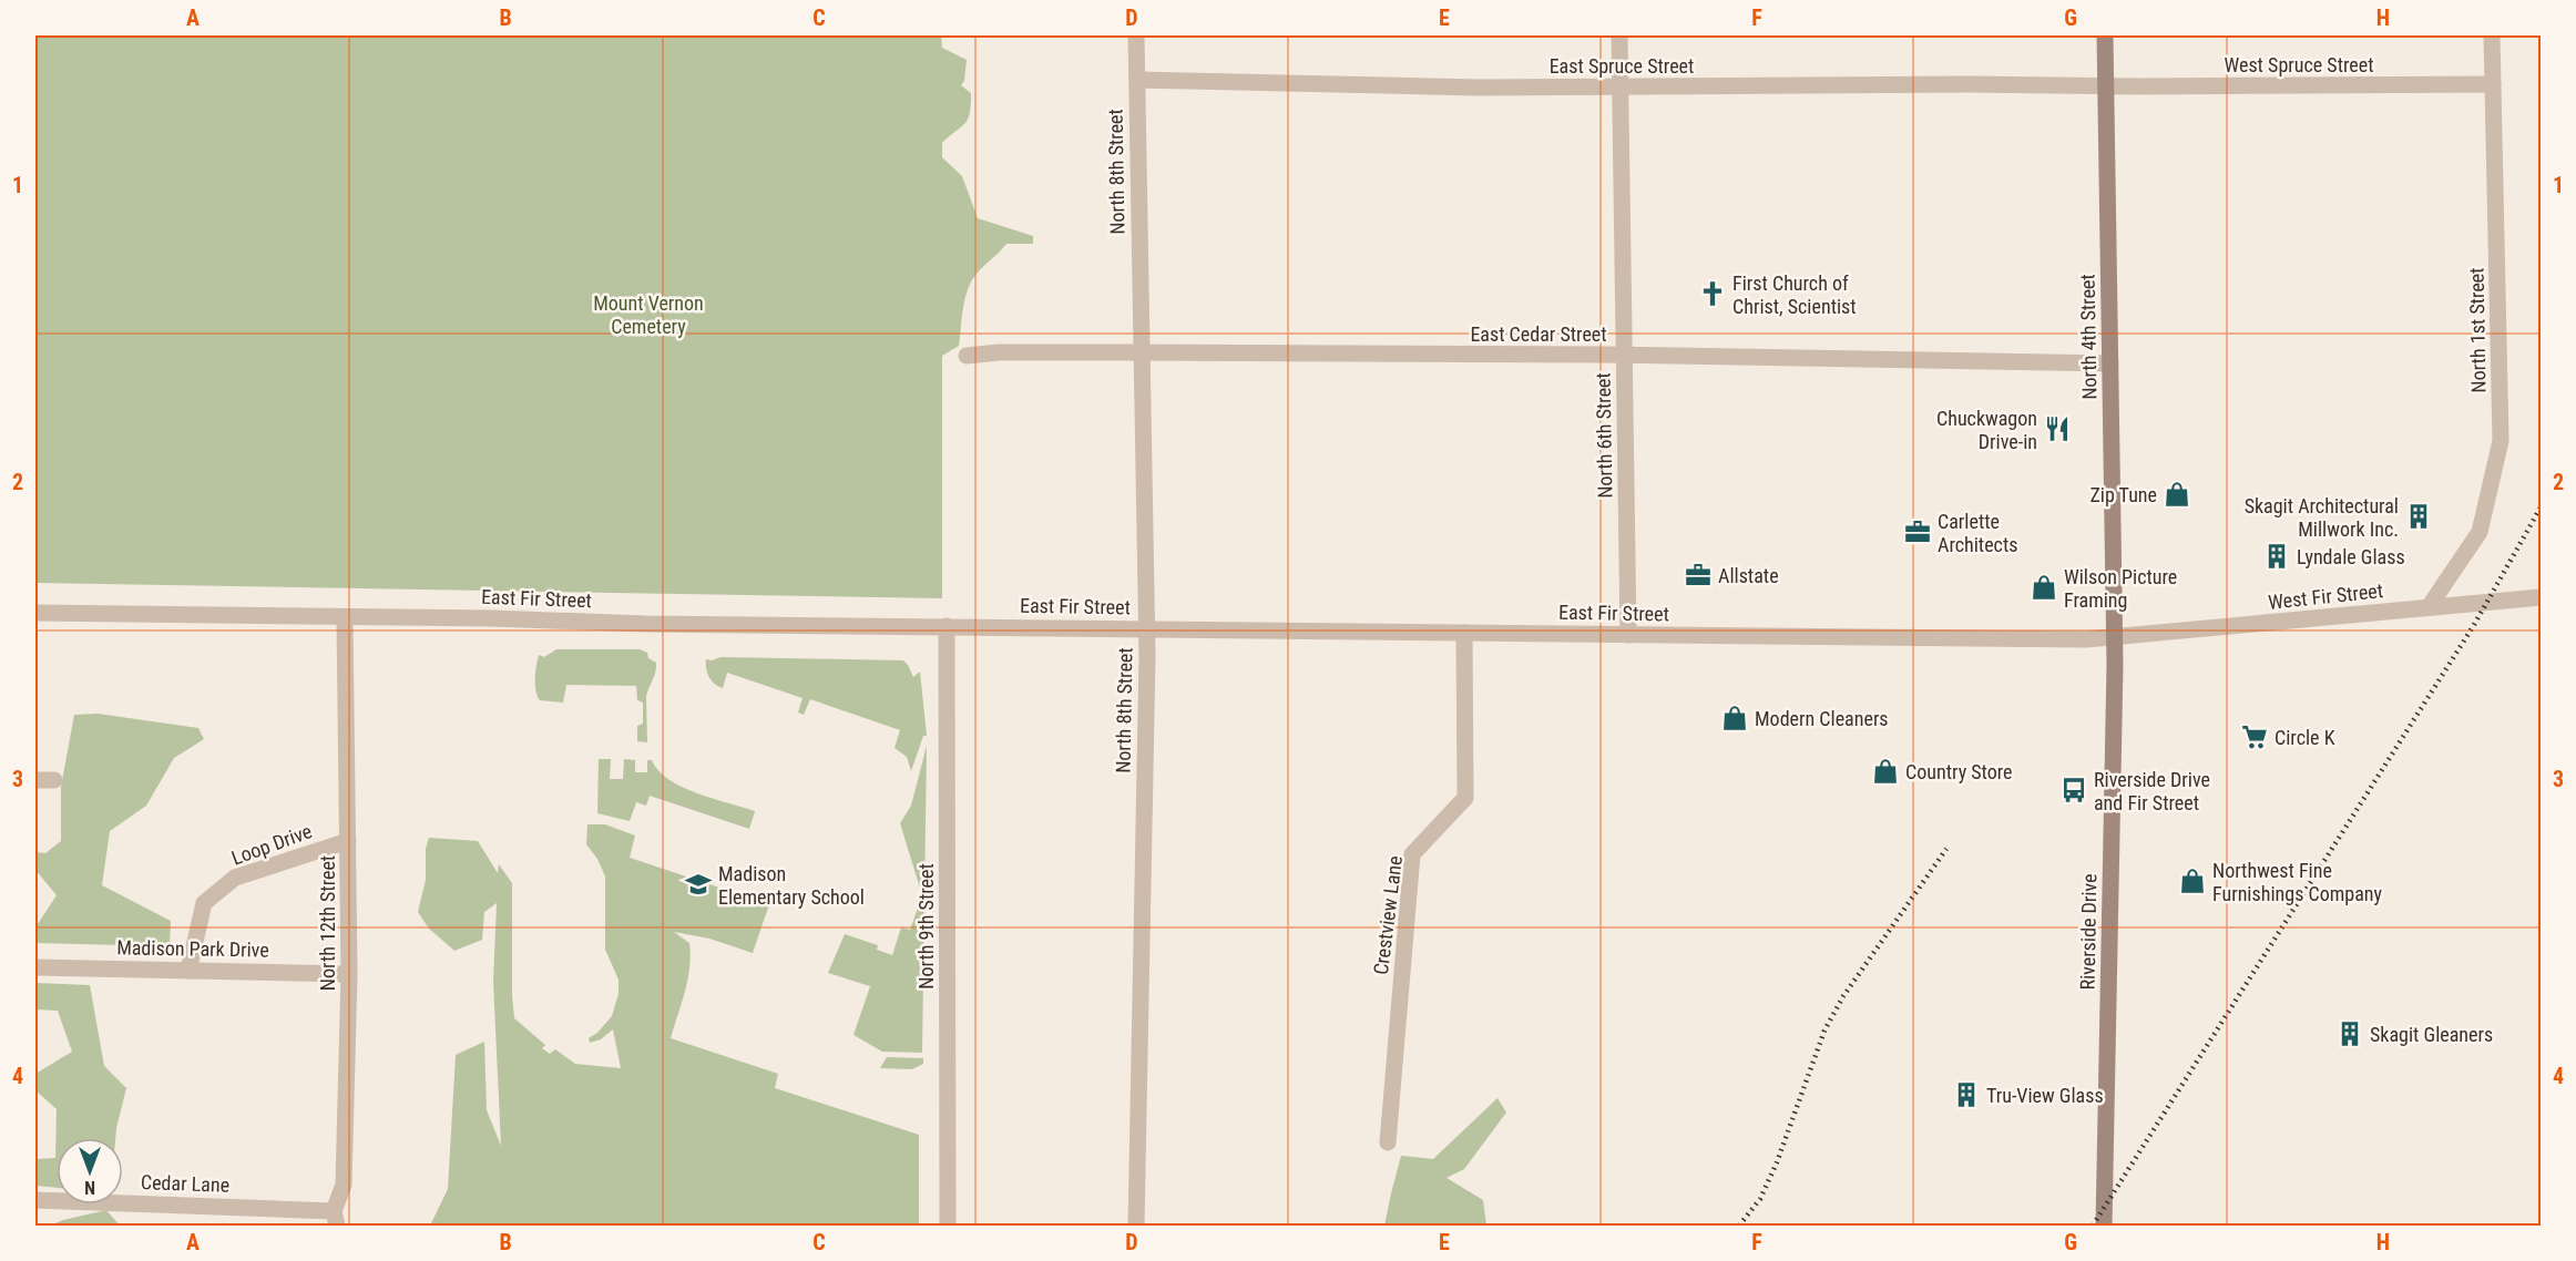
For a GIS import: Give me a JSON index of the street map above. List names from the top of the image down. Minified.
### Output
{"streets":{"main road":["North 4th Street","Riverside Drive"],"street":["West Spruce Street","East Spruce Street","North 8th Street","North 1st Street","East Cedar Street","North 6th Street","West Fir Street","East Fir Street","Loop Drive","Crestview Lane","North 12th Street","North 9th Street","Madison Park Drive","Cedar Lane"]},"crossings":[["West Spruce Street","East Spruce Street"],["West Spruce Street","North 1st Street"],["West Spruce Street","North 4th Street"],["East Spruce Street","North 8th Street"],["East Spruce Street","North 4th Street"],["East Spruce Street","North 6th Street"],["North 8th Street","East Cedar Street"],["North 8th Street","East Fir Street"],["North 1st Street","West Fir Street"],["East Cedar Street","North 4th Street"],["East Cedar Street","North 6th Street"],["North 4th Street","West Fir Street"],["North 4th Street","East Fir Street"],["North 4th Street","Riverside Drive"],["North 6th Street","East Fir Street"],["West Fir Street","East Fir Street"],["West Fir Street","Riverside Drive"],["East Fir Street","Crestview Lane"],["East Fir Street","North 12th Street"],["East Fir Street","North 9th Street"],["East Fir Street","Riverside Drive"],["Loop Drive","North 12th Street"],["Loop Drive","Madison Park Drive"],["North 12th Street","Madison Park Drive"],["North 12th Street","Cedar Lane"]],"parks":["Mount Vernon Cemetery"],"places":{"church":["First Church of Christ, Scientist"],"restaurant":["Chuckwagon Drive-in"],"shop":["Zip Tune","Wilson Picture Framing","Modern Cleaners","Country Store","Northwest Fine Furnishings Company"],"building":["Skagit Architectural Millwork Inc.","Lyndale Glass","Skagit Gleaners","Tru-View Glass"],"office":["Carlette Architects","Allstate"],"supermarket":["Circle K"],"bus stop":["Riverside Drive and Fir Street"],"school or university":["Madison Elementary School"]},"north":"bottom","grid":{"columns":["A","B","C","D","E","F","G","H"],"rows":["1","2","3","4"]}}
